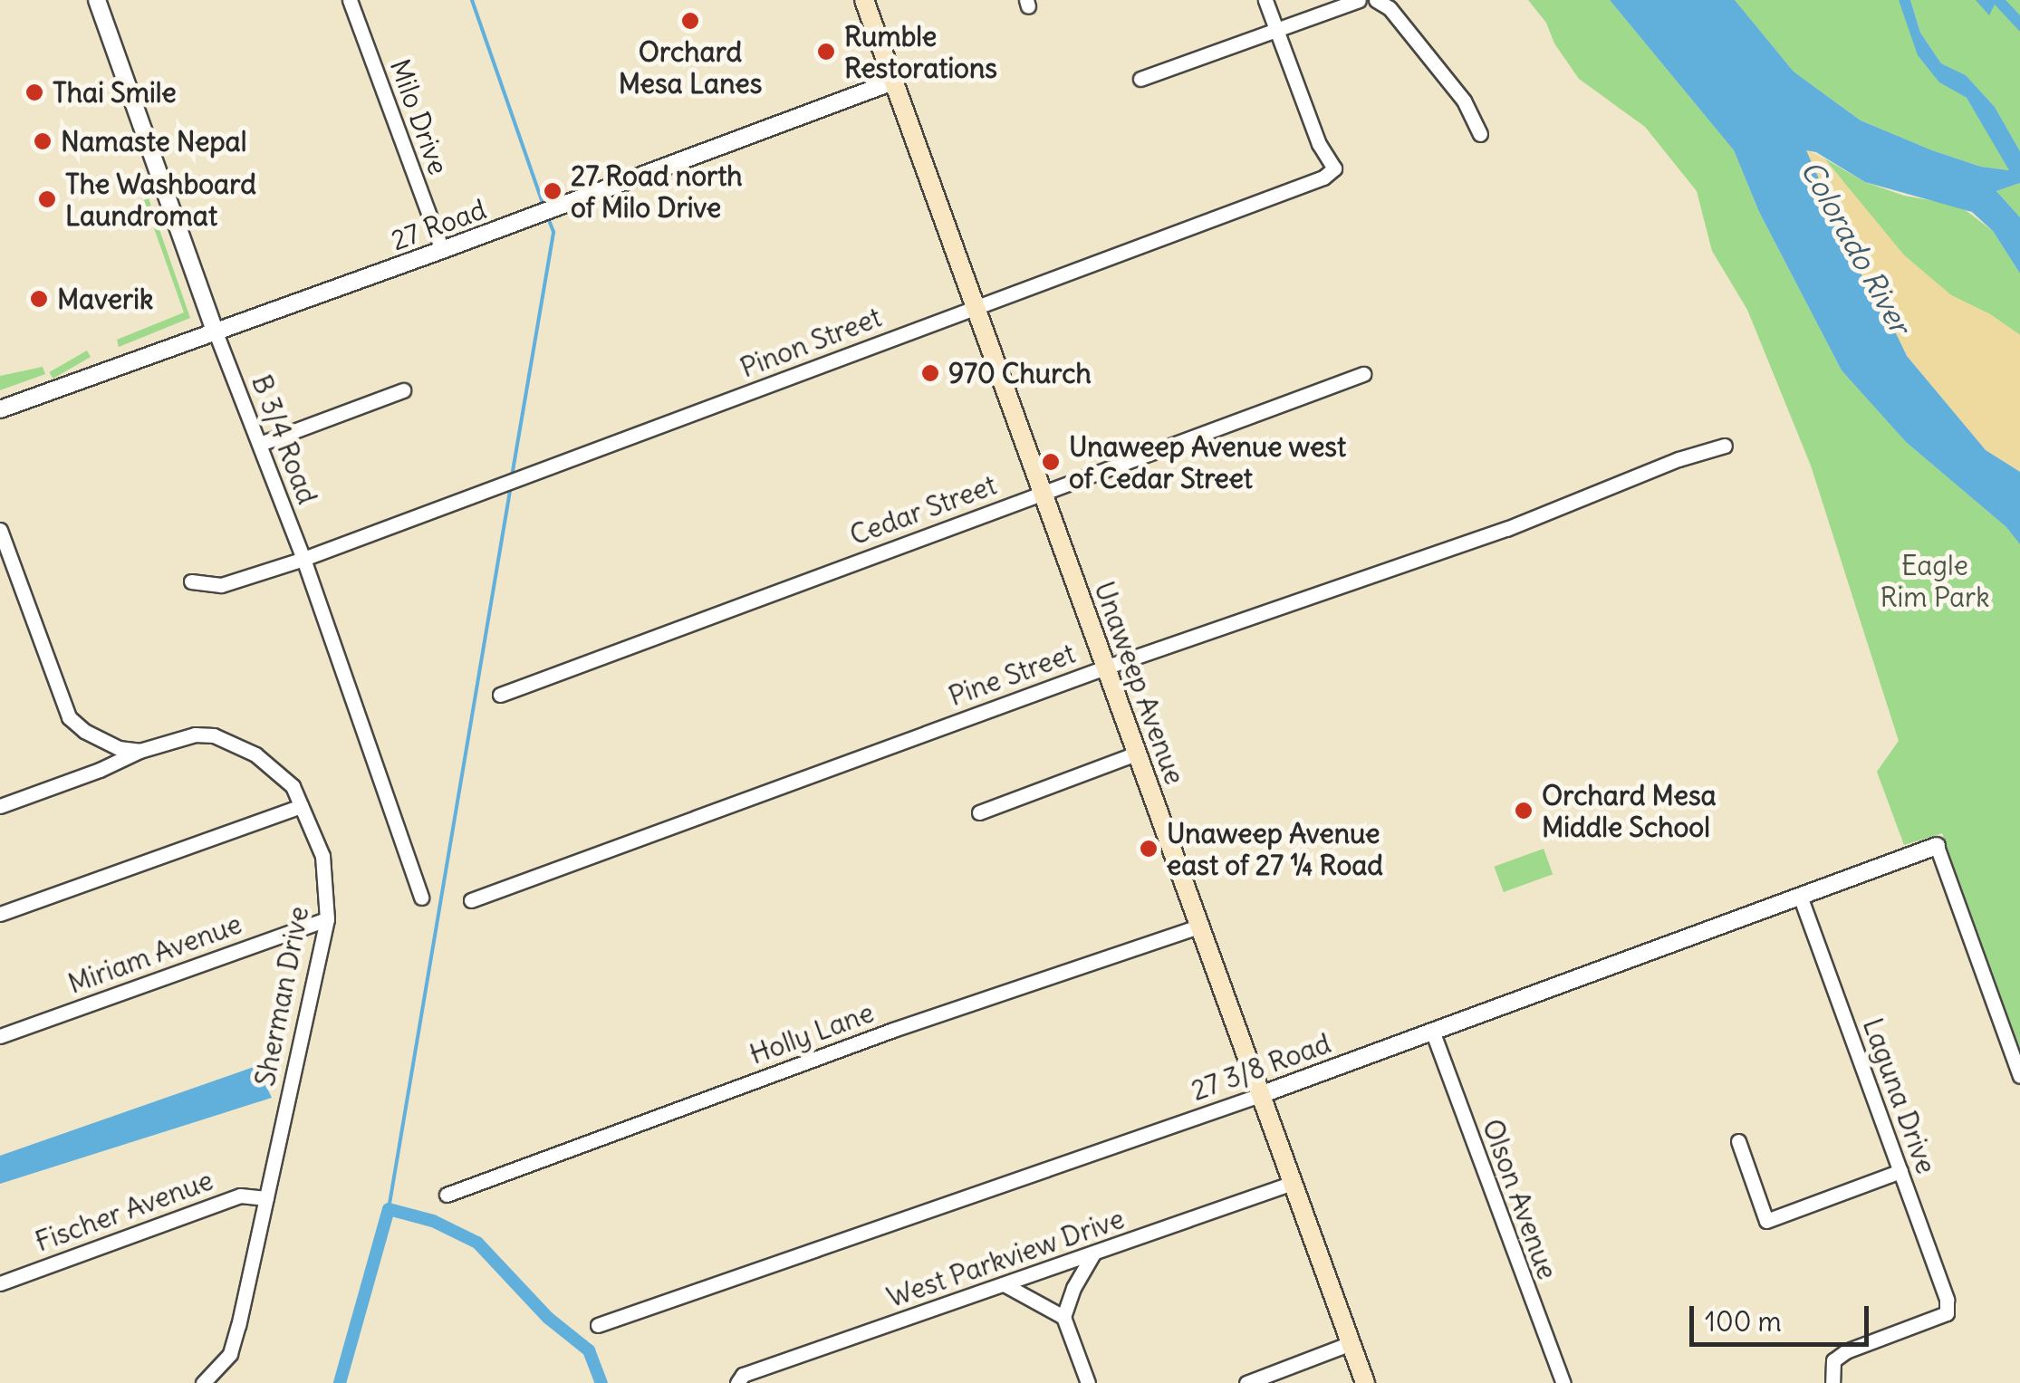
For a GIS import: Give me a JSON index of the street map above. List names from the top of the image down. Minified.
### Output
{"streets":{"main road":["Unaweep Avenue"],"street":["Milo Drive","27 Road","Pinon Street","B 3/4 Road","Cedar Street","Pine Street","Miriam Avenue","Sherman Drive","Holly Lane","27 3/8 Road","Laguna Drive","Olson Avenue","Fischer Avenue","West Parkview Drive"]},"crossings":[["Milo Drive","27 Road"],["27 Road","B 3/4 Road"],["27 Road","Unaweep Avenue"],["Pinon Street","B 3/4 Road"],["Pinon Street","Unaweep Avenue"],["Cedar Street","Unaweep Avenue"],["Pine Street","Unaweep Avenue"],["Unaweep Avenue","Holly Lane"],["Unaweep Avenue","27 3/8 Road"],["Unaweep Avenue","West Parkview Drive"],["Miriam Avenue","Sherman Drive"],["Sherman Drive","Fischer Avenue"],["27 3/8 Road","Laguna Drive"],["27 3/8 Road","Olson Avenue"]],"water":["Colorado River"],"parks":["Eagle Rim Park"],"places":["Orchard Mesa Lanes","Rumble Restorations","Thai Smile","Namaste Nepal","27 Road north of Milo Drive","The Washboard Laundromat","Maverik","970 Church","Unaweep Avenue west of Cedar Street","Orchard Mesa Middle School","Unaweep Avenue east of 27 ¼ Road"],"scale_bar":"100 m"}
